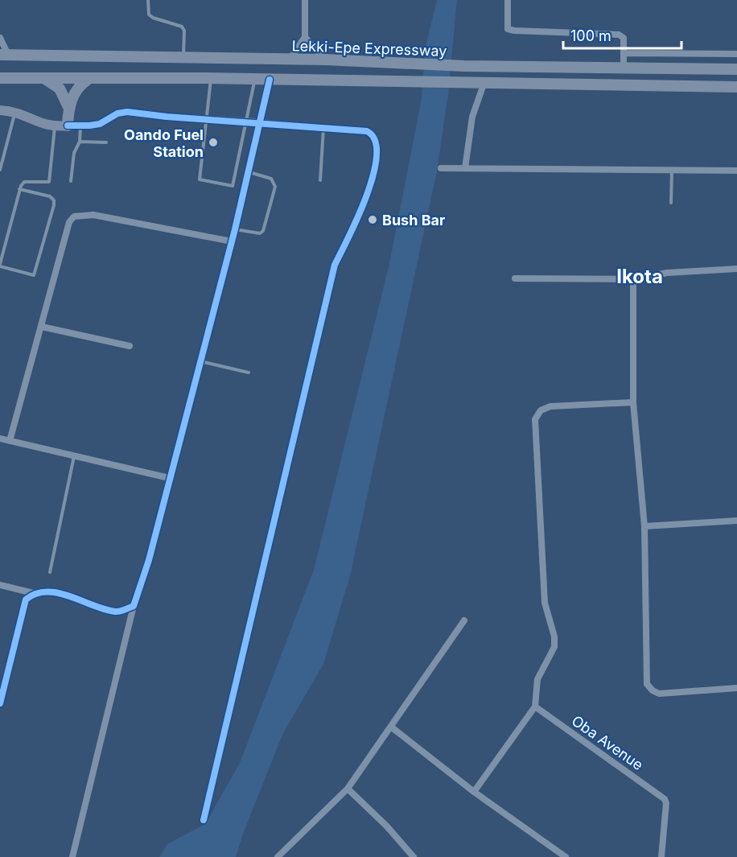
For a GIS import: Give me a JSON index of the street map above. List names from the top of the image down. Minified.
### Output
{"streets":{"highway":["Lekki-Epe Expressway"],"street":["Oba Avenue"]},"districts":["Ikota"],"places":["Oando Fuel Station","Bush Bar"],"scale_bar":"100 m"}
